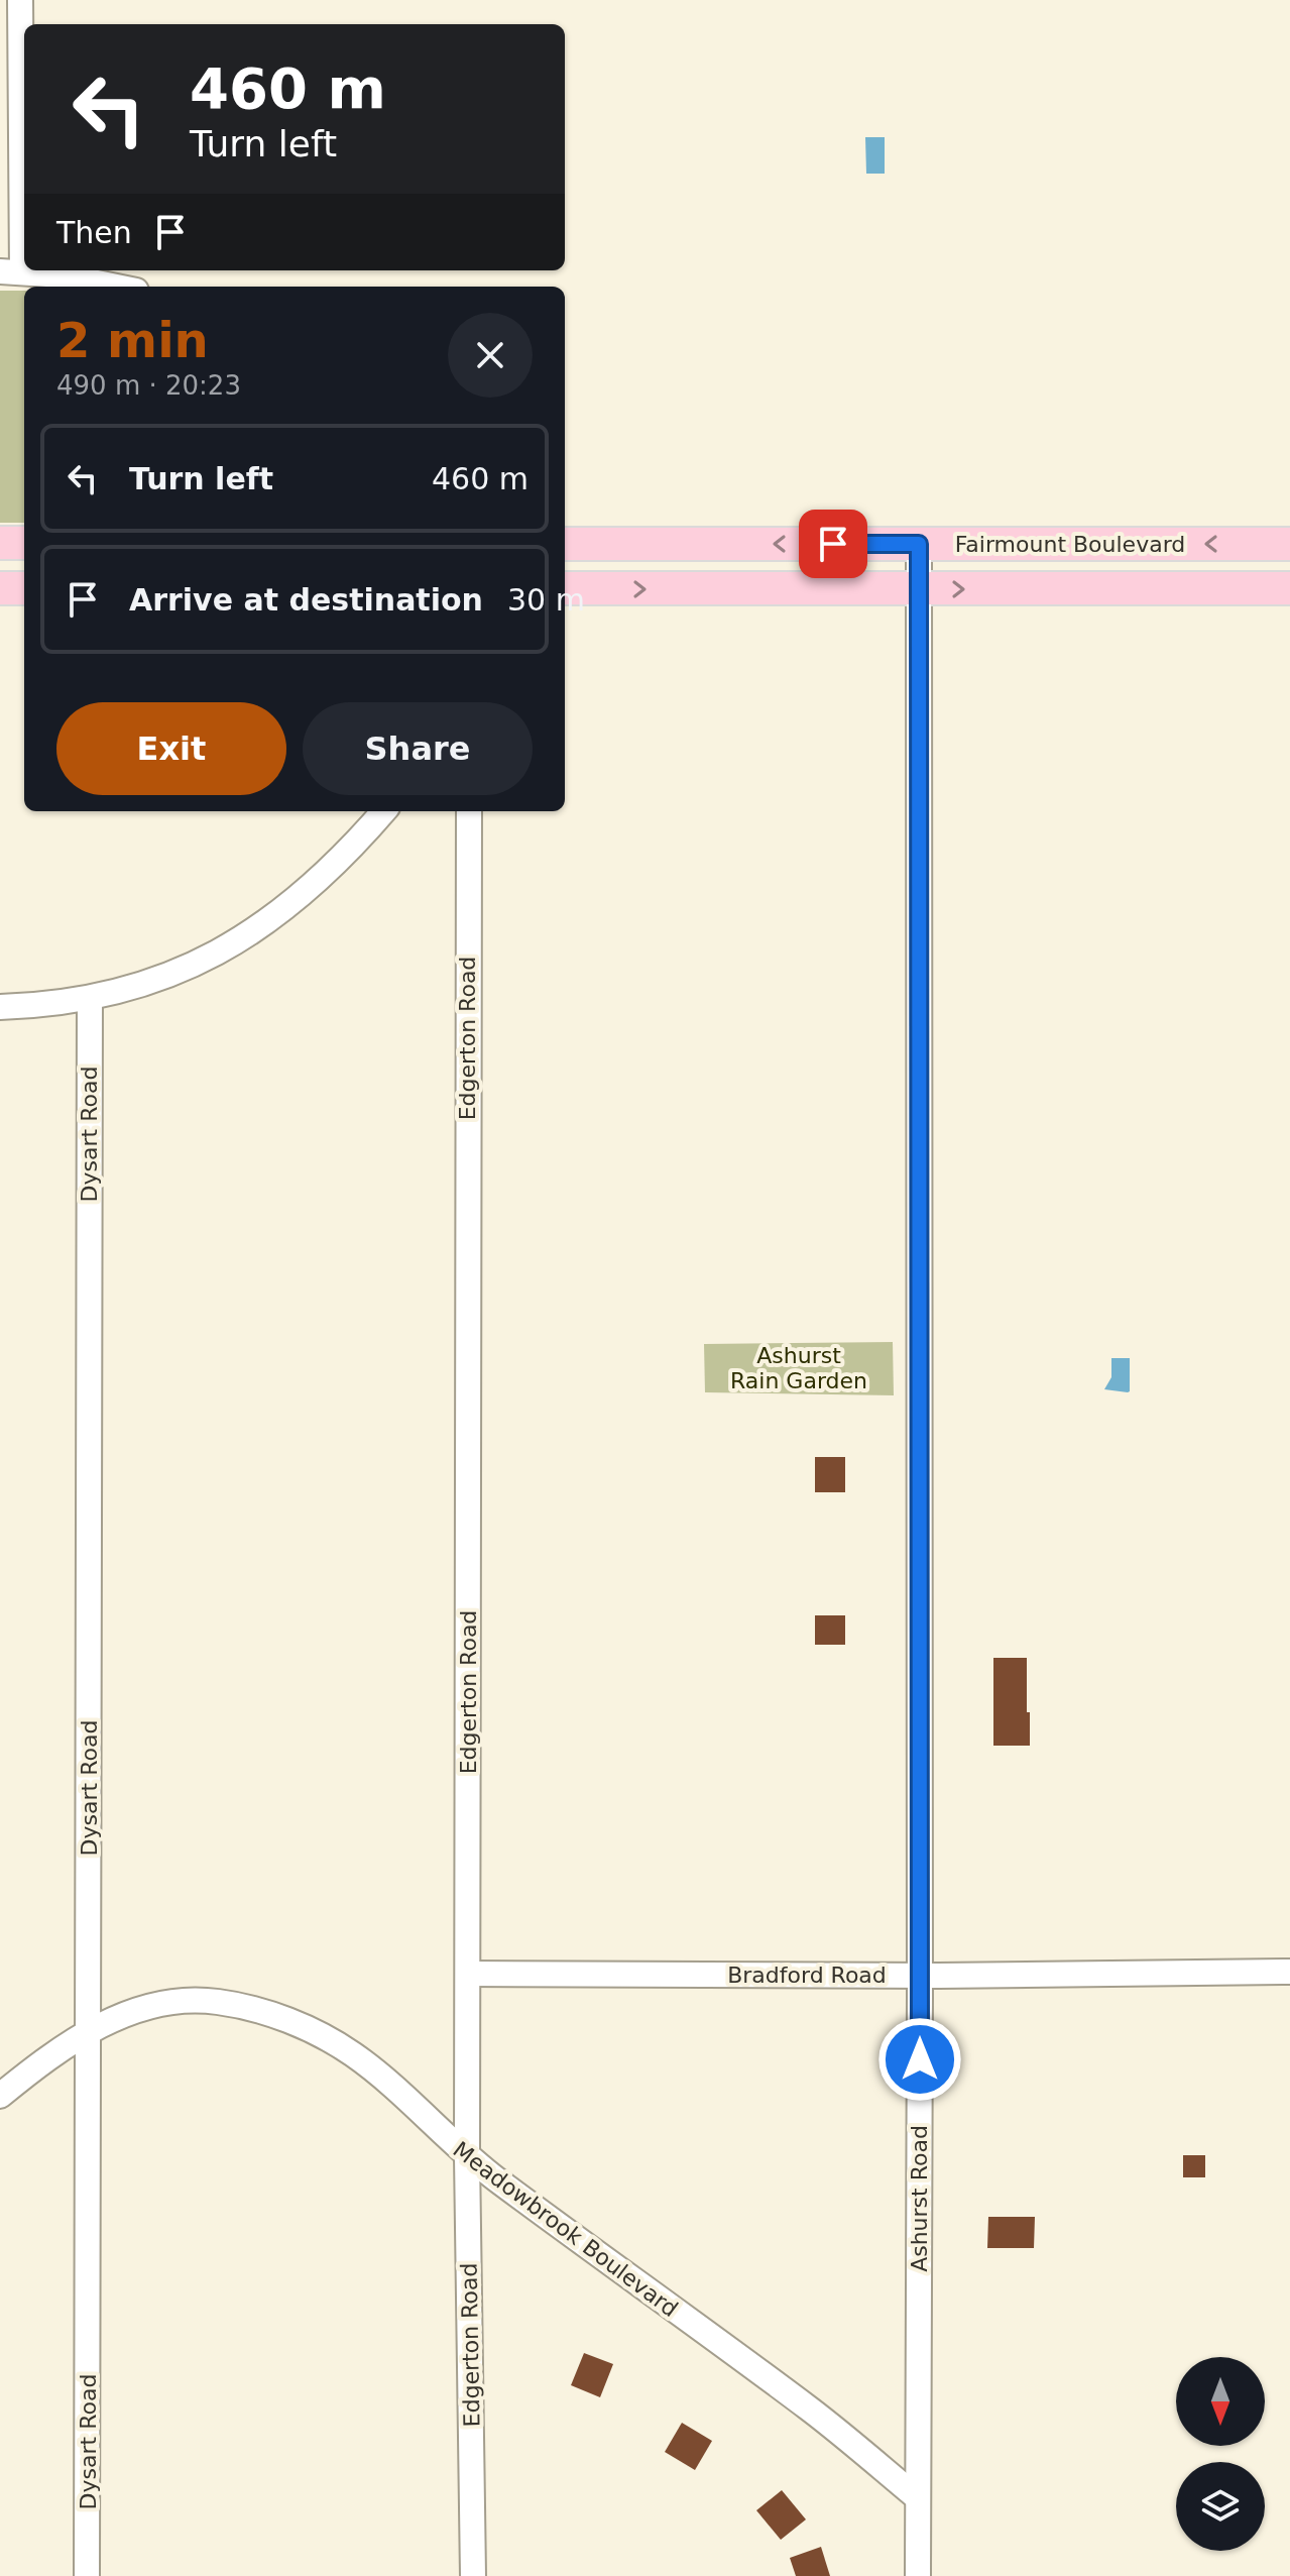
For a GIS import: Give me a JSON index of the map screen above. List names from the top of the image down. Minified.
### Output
{"streets":{"main road":["Fairmount Boulevard"],"street":["Edgerton Road","Dysart Road","Bradford Road","Ashurst Road","Meadowbrook Boulevard"]},"crossings":[["Fairmount Boulevard","Ashurst Road"],["Edgerton Road","Bradford Road"],["Edgerton Road","Meadowbrook Boulevard"],["Dysart Road","Meadowbrook Boulevard"],["Bradford Road","Ashurst Road"],["Ashurst Road","Meadowbrook Boulevard"]],"parks":["Ashurst Rain Garden"],"north":"bottom","page":{"turn":["460 m","Turn left"],"then":"Then","heading":["2 min","490 m · 20:23"],"list":[{"name":"Turn left","value":"460 m"},{"name":"Arrive at destination","value":"30 m"}],"buttons":["Exit","Share"]}}
